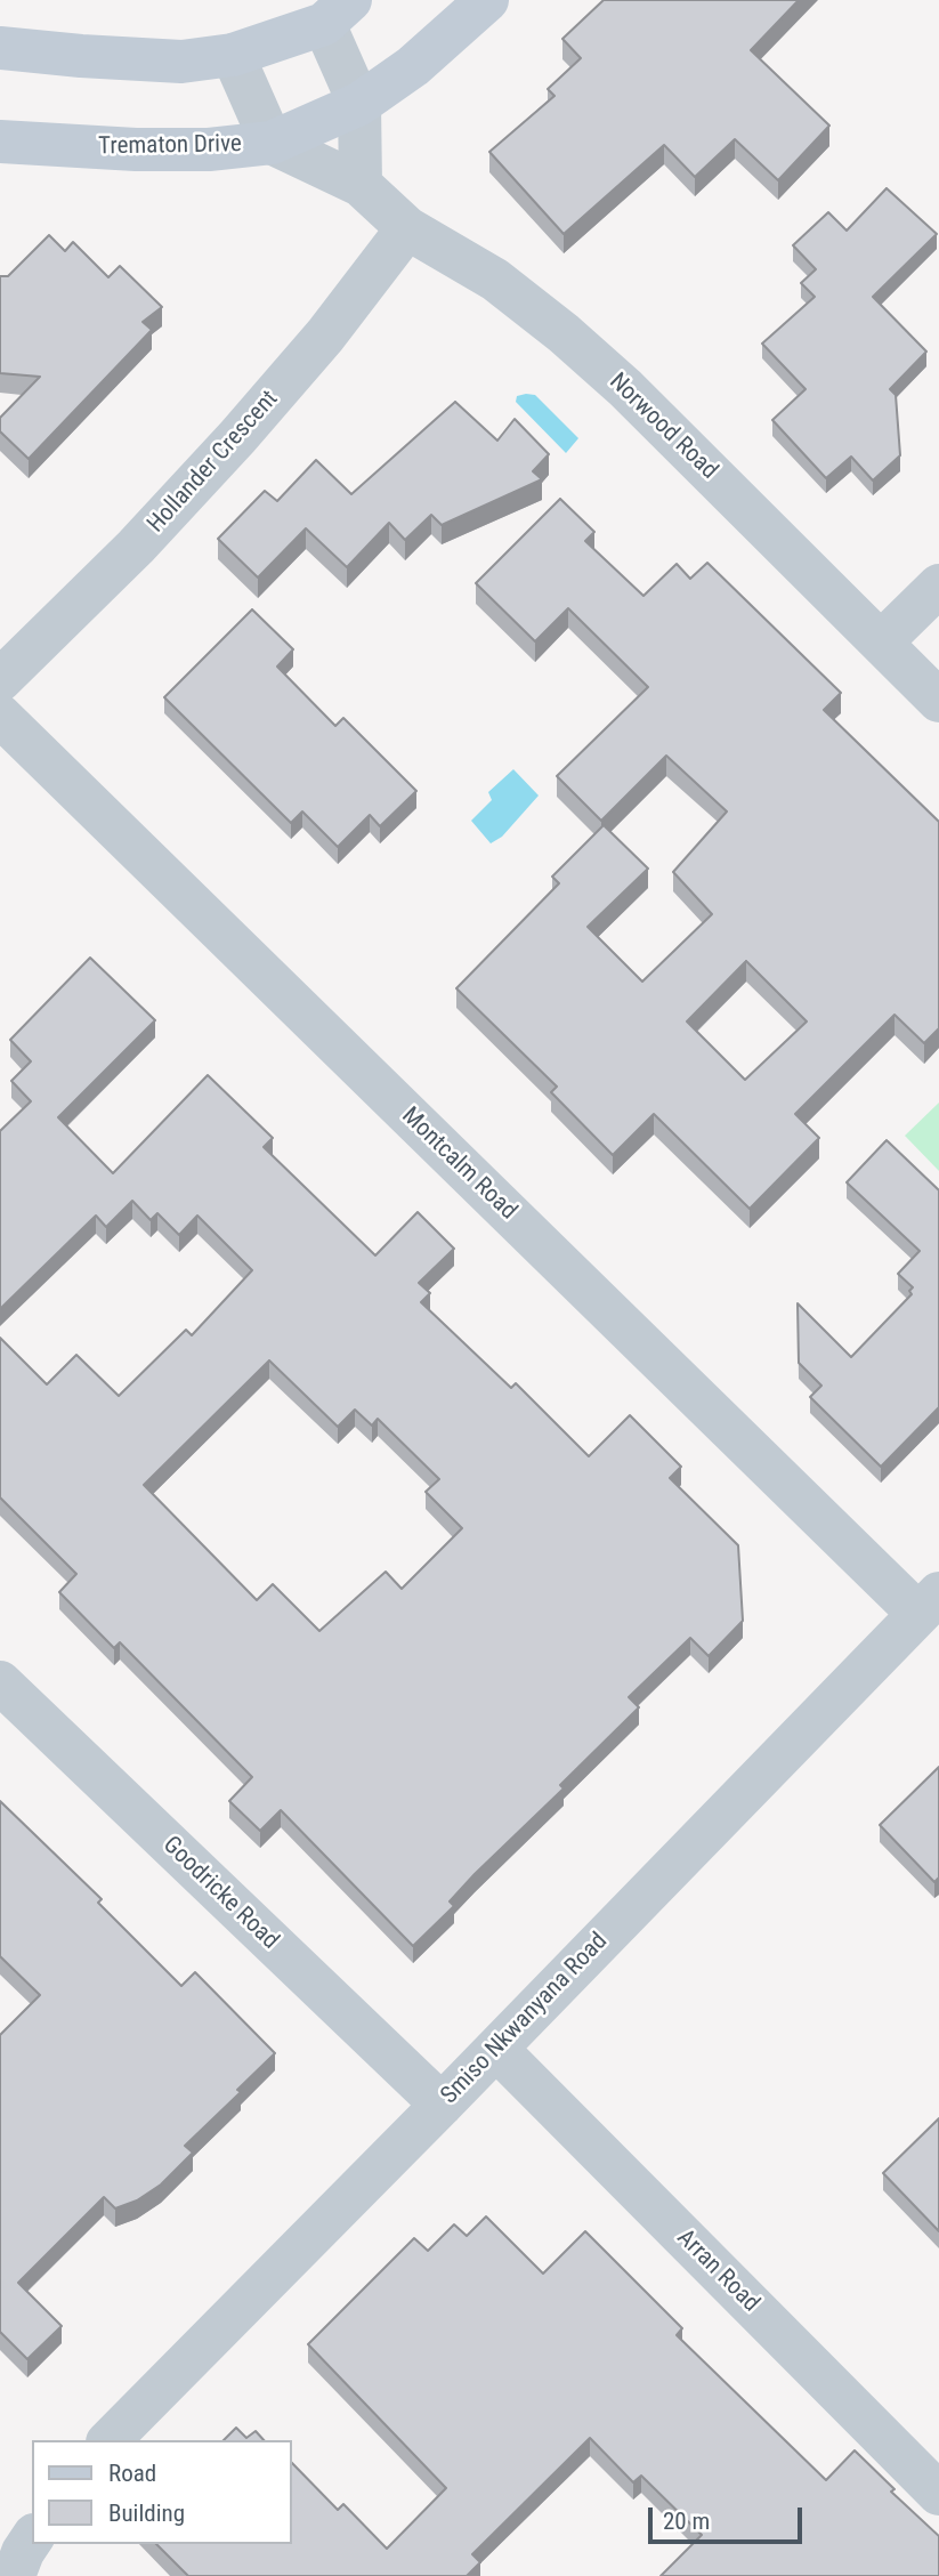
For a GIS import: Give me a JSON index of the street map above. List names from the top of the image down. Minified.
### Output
{"streets":{"street":["Trematon Drive","Norwood Road","Hollander Crescent","Montcalm Road","Goodricke Road","Smiso Nkwanyana Road","Arran Road"]},"crossings":[["Trematon Drive","Norwood Road"],["Norwood Road","Hollander Crescent"],["Montcalm Road","Smiso Nkwanyana Road"],["Goodricke Road","Smiso Nkwanyana Road"],["Smiso Nkwanyana Road","Arran Road"]],"legend":["Road","Building"],"scale_bar":"20 m"}
